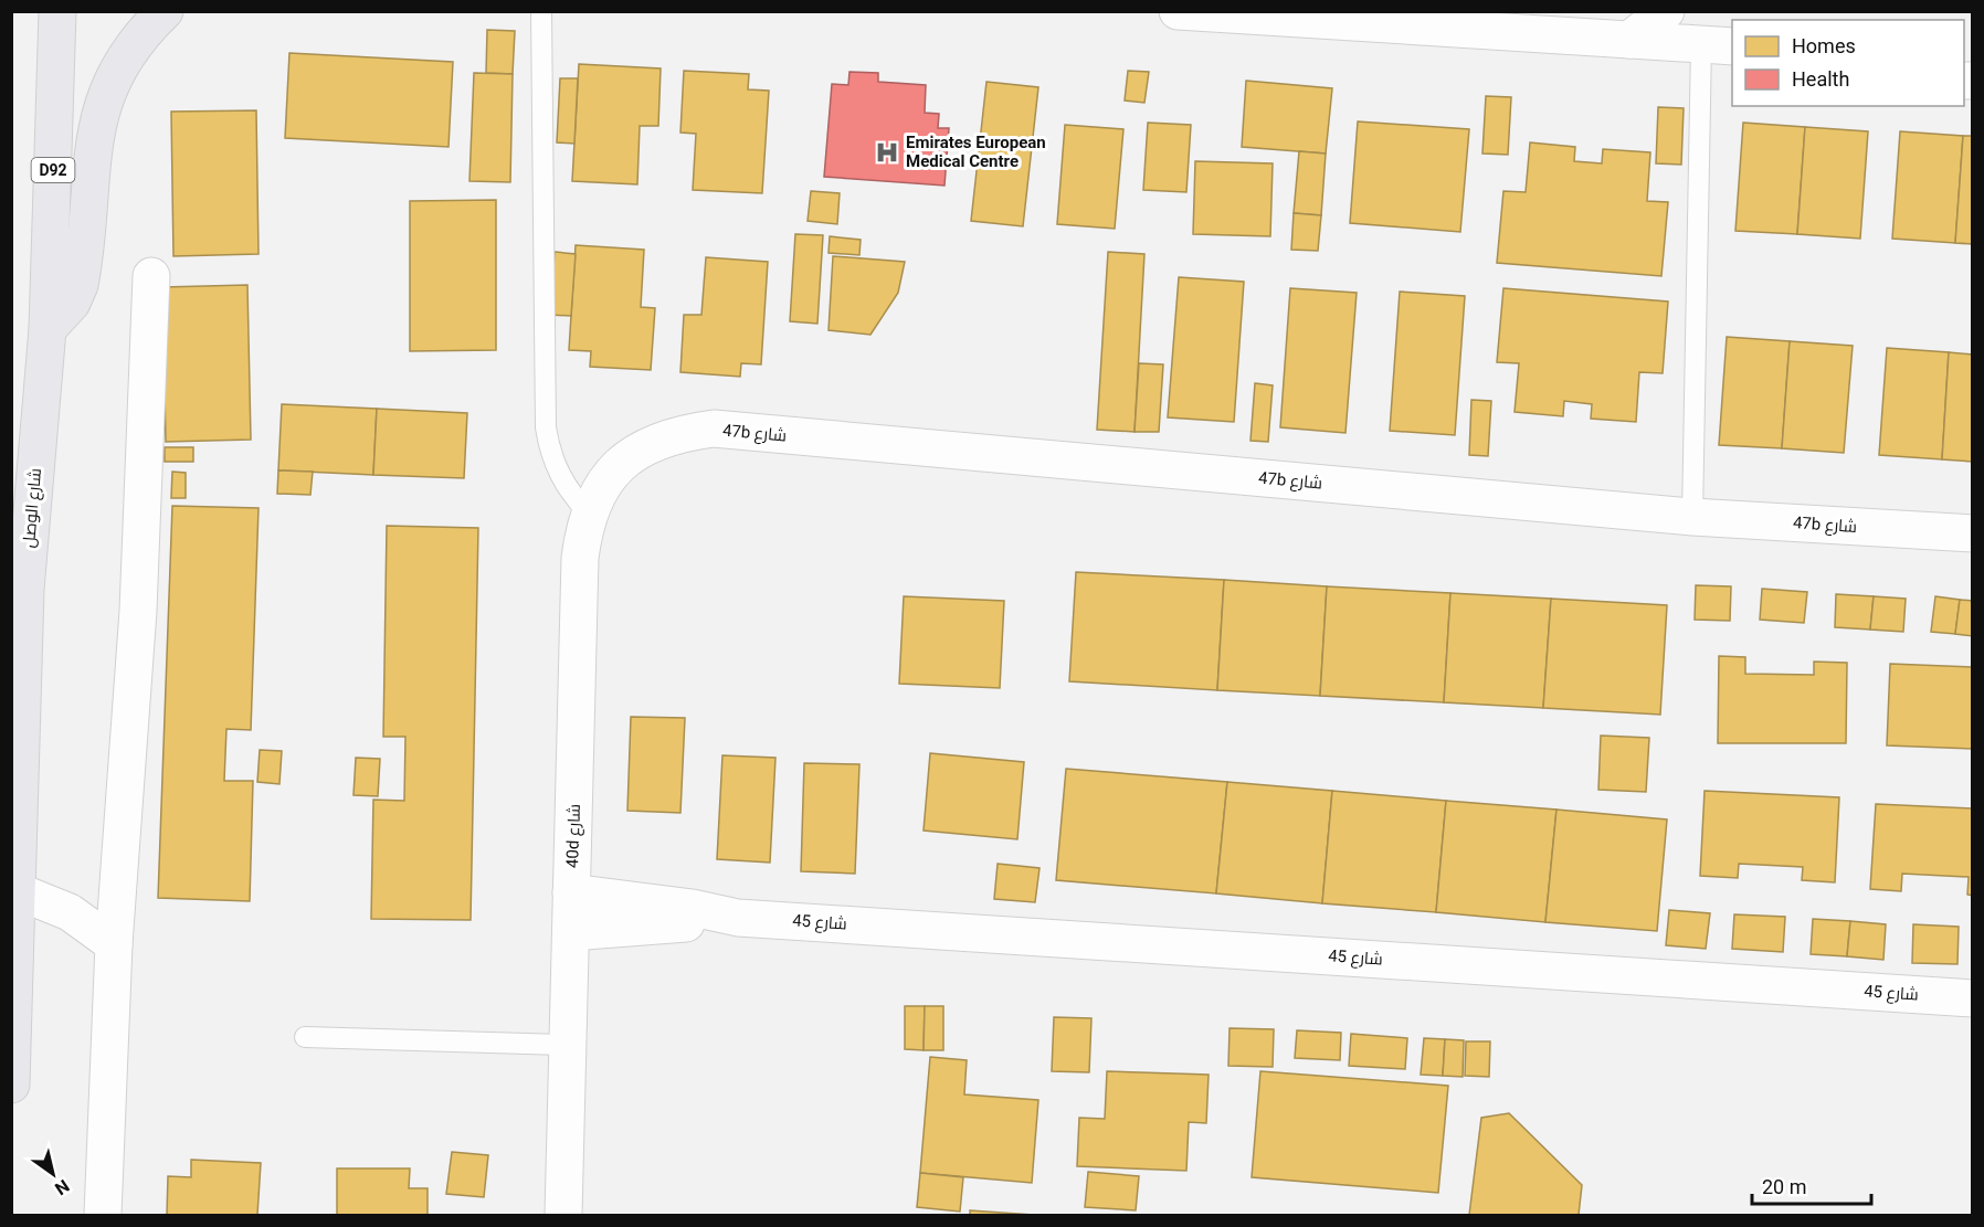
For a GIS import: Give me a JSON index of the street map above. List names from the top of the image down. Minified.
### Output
{"streets":{"main road":["D92","شارع الوصل"],"street":["47b شارع","40d شارع","شارع 45"]},"crossings":[["47b شارع","40d شارع"],["40d شارع","شارع 45"]],"places":{"hospital":["Emirates European Medical Centre"]},"legend":["Homes","Health"],"scale_bar":"20 m","north":"bottom right"}
